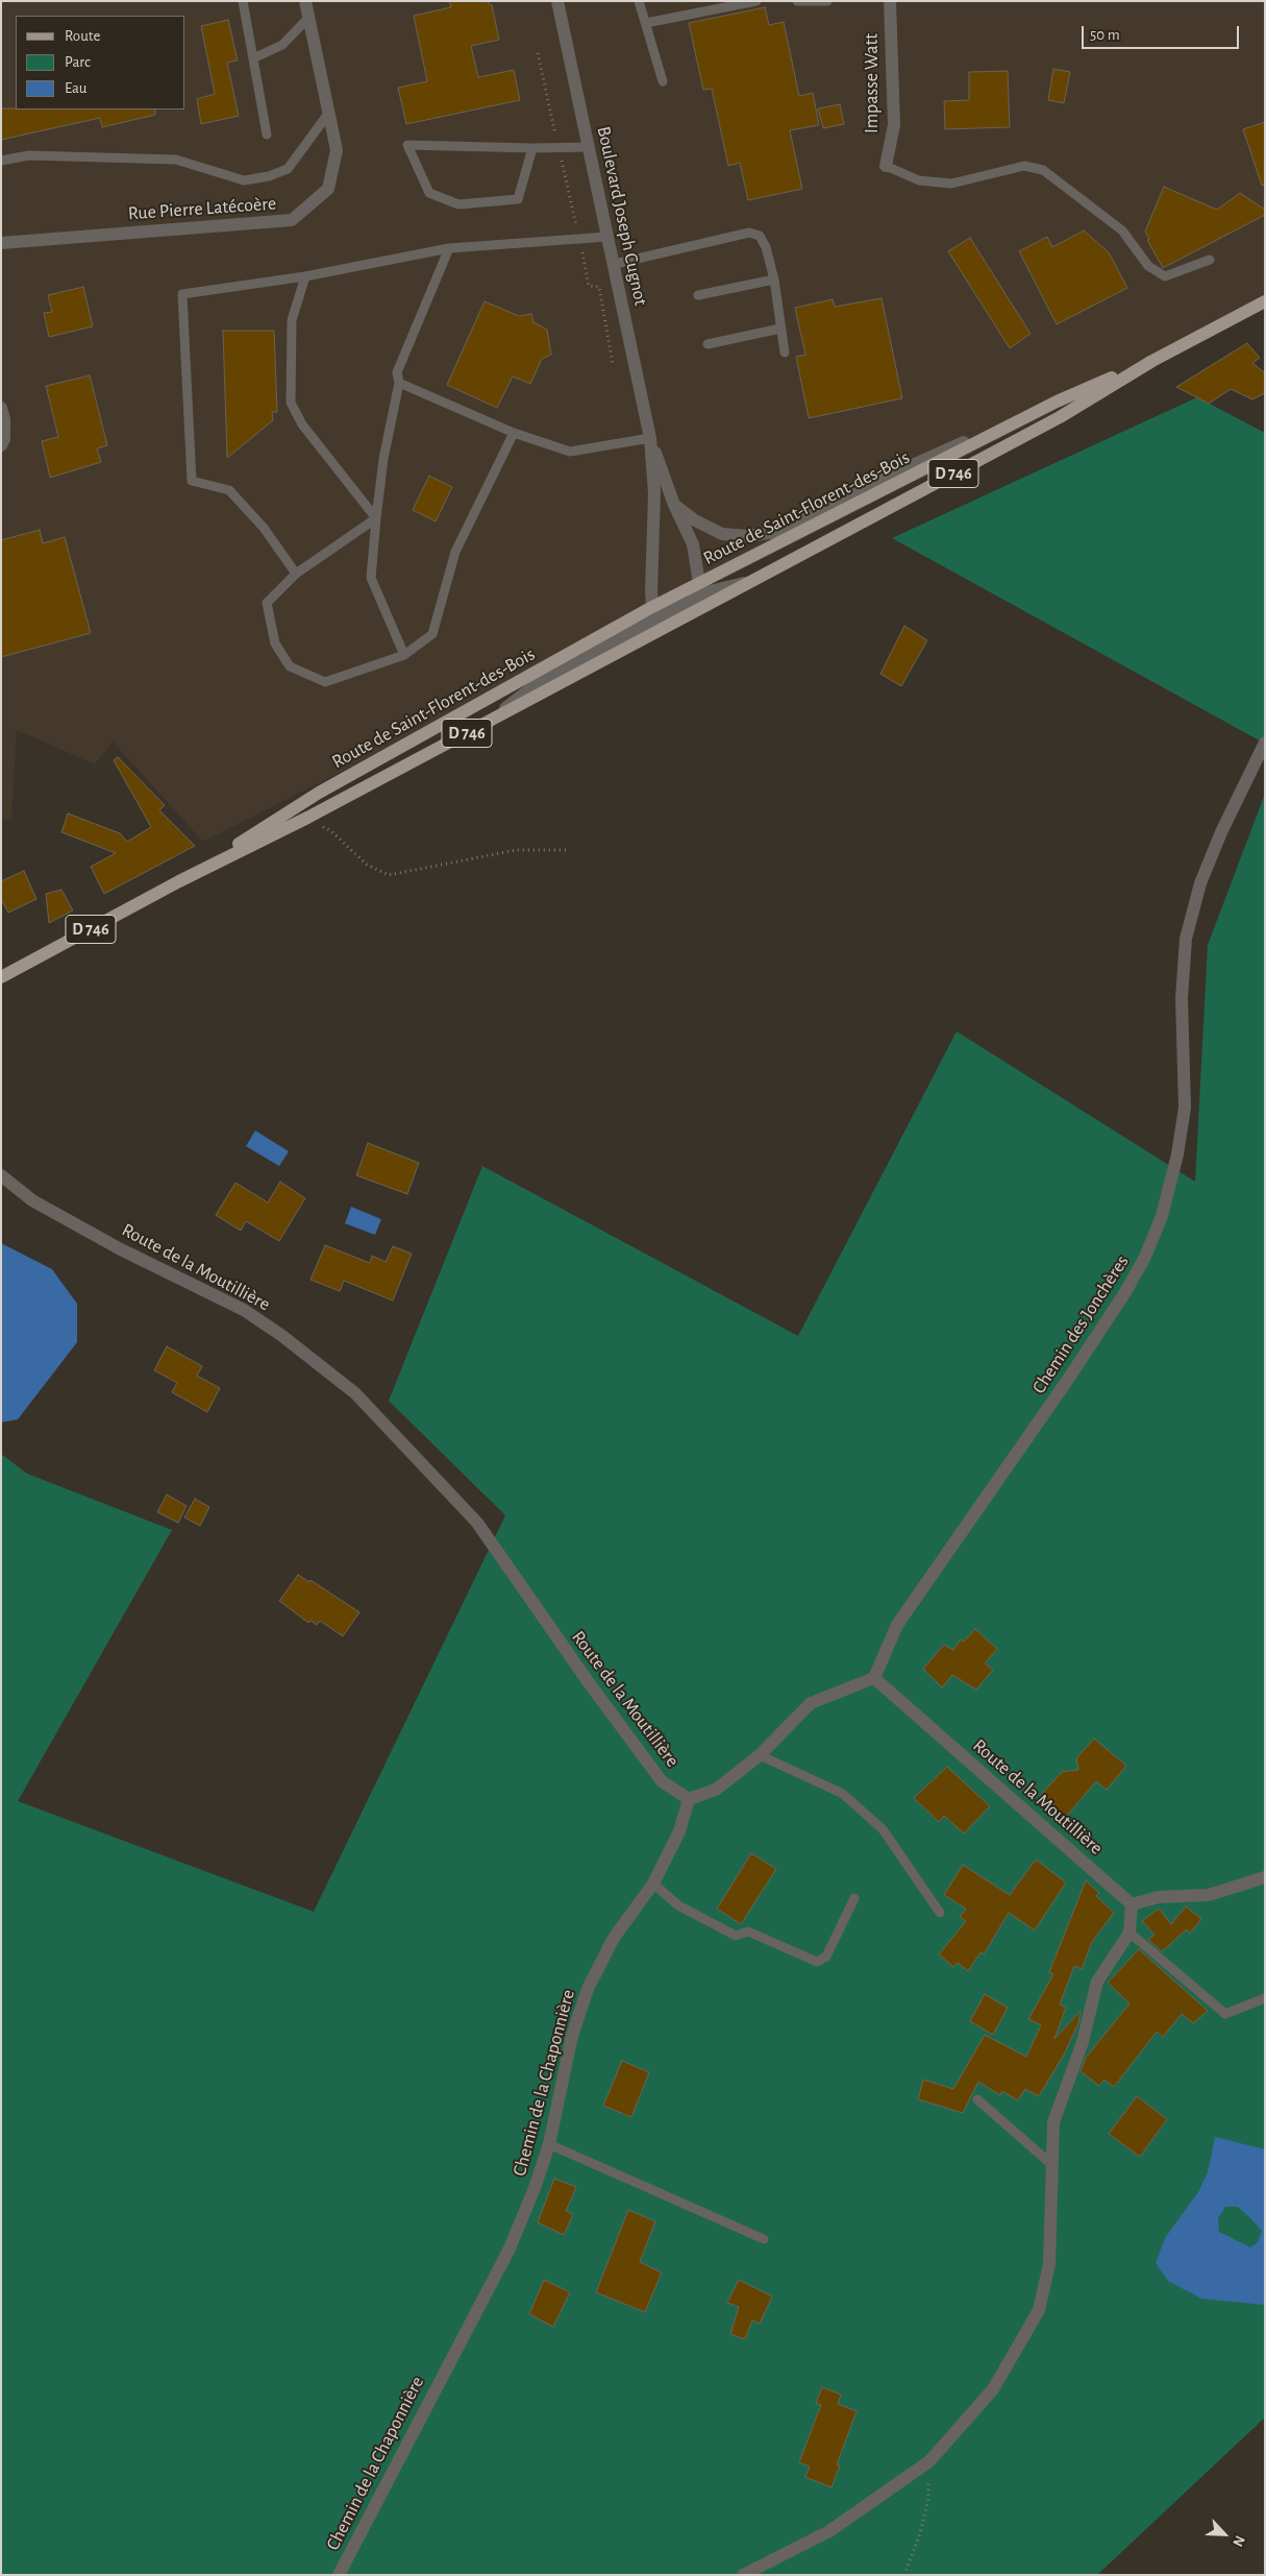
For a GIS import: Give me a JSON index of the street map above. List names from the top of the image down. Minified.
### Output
{"streets":{"main road":["D 746","Route de Saint-Florent-des-Bois"],"street":["Impasse Watt","Rue Pierre Latécoère","Boulevard Joseph Cugnot","Route de la Moutillière","Chemin des Jonchères","Chemin de la Chaponnière"]},"crossings":[["Boulevard Joseph Cugnot","Route de Saint-Florent-des-Bois"],["D 746","Route de Saint-Florent-des-Bois"],["Route de la Moutillière","Chemin des Jonchères"],["Route de la Moutillière","Chemin de la Chaponnière"]],"legend":["Route","Parc","Eau"],"scale_bar":"50 m","north":"bottom right"}
